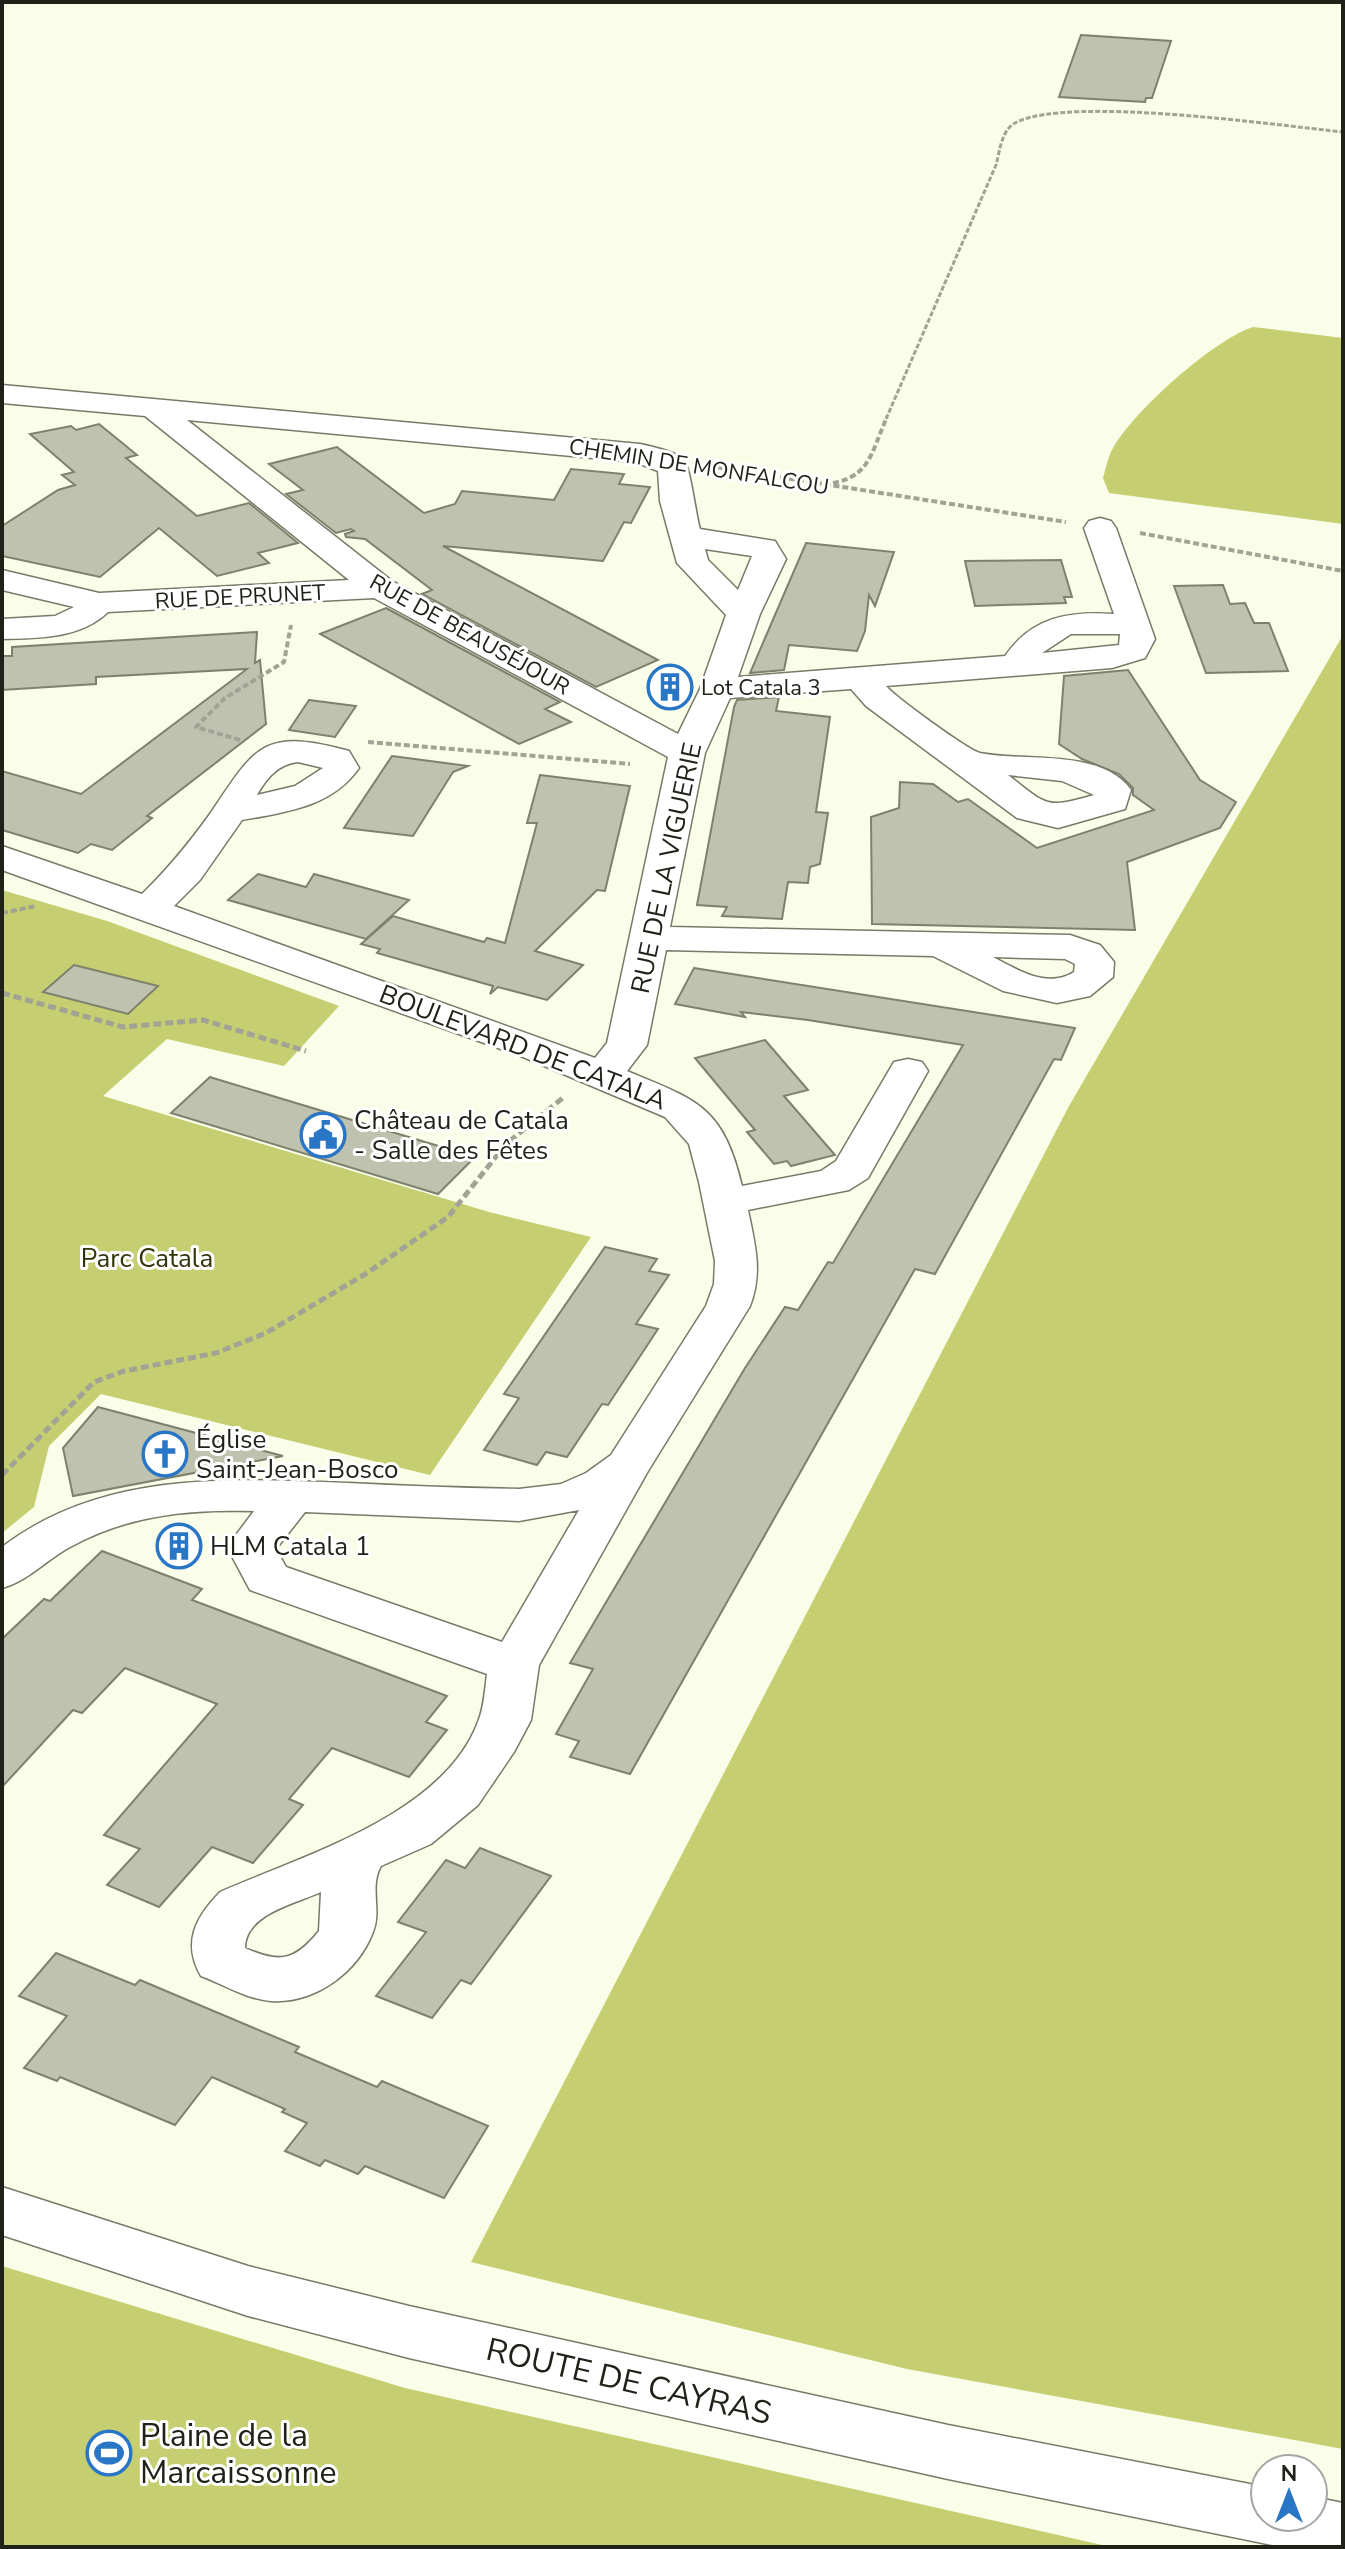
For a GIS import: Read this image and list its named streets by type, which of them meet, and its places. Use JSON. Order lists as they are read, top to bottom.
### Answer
{
  "streets": {
    "street": [
      "CHEMIN DE MONFALCOU",
      "RUE DE PRUNET",
      "RUE DE BEAUSÉJOUR",
      "RUE DE LA VIGUERIE",
      "BOULEVARD DE CATALA",
      "ROUTE DE CAYRAS"
    ]
  },
  "crossings": [
    ["CHEMIN DE MONFALCOU", "RUE DE BEAUSÉJOUR"],
    ["RUE DE PRUNET", "RUE DE BEAUSÉJOUR"],
    ["RUE DE BEAUSÉJOUR", "RUE DE LA VIGUERIE"],
    ["RUE DE LA VIGUERIE", "BOULEVARD DE CATALA"]
  ],
  "parks": ["Parc Catala"],
  "places": {
    "building": ["Lot Catala 3", "HLM Catala 1"],
    "public building": ["Château de Catala - Salle des Fêtes"],
    "church": ["Église Saint-Jean-Bosco"],
    "sports": ["Plaine de la Marcaissonne"]
  },
  "north": "top"
}
